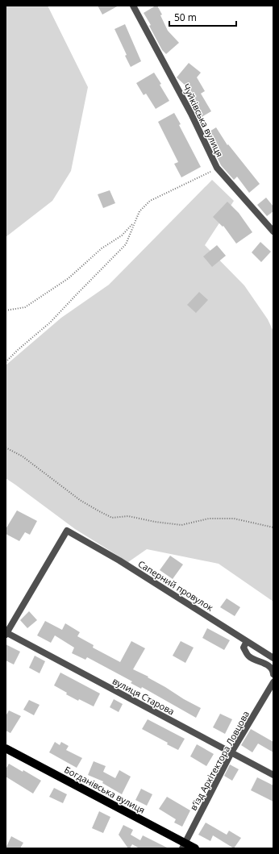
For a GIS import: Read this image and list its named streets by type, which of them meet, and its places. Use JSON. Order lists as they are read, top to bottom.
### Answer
{
  "streets": {
    "main road": ["Богданівська вулиця"],
    "street": [
      "Чуйківська вулиця",
      "Саперний провулок",
      "вулиця Старова",
      "в’їзд Архітектора Ловцова"
    ]
  },
  "crossings": [
    ["Саперний провулок", "вулиця Старова"],
    ["вулиця Старова", "в’їзд Архітектора Ловцова"],
    ["в’їзд Архітектора Ловцова", "Богданівська вулиця"]
  ],
  "scale_bar": "50 m"
}
